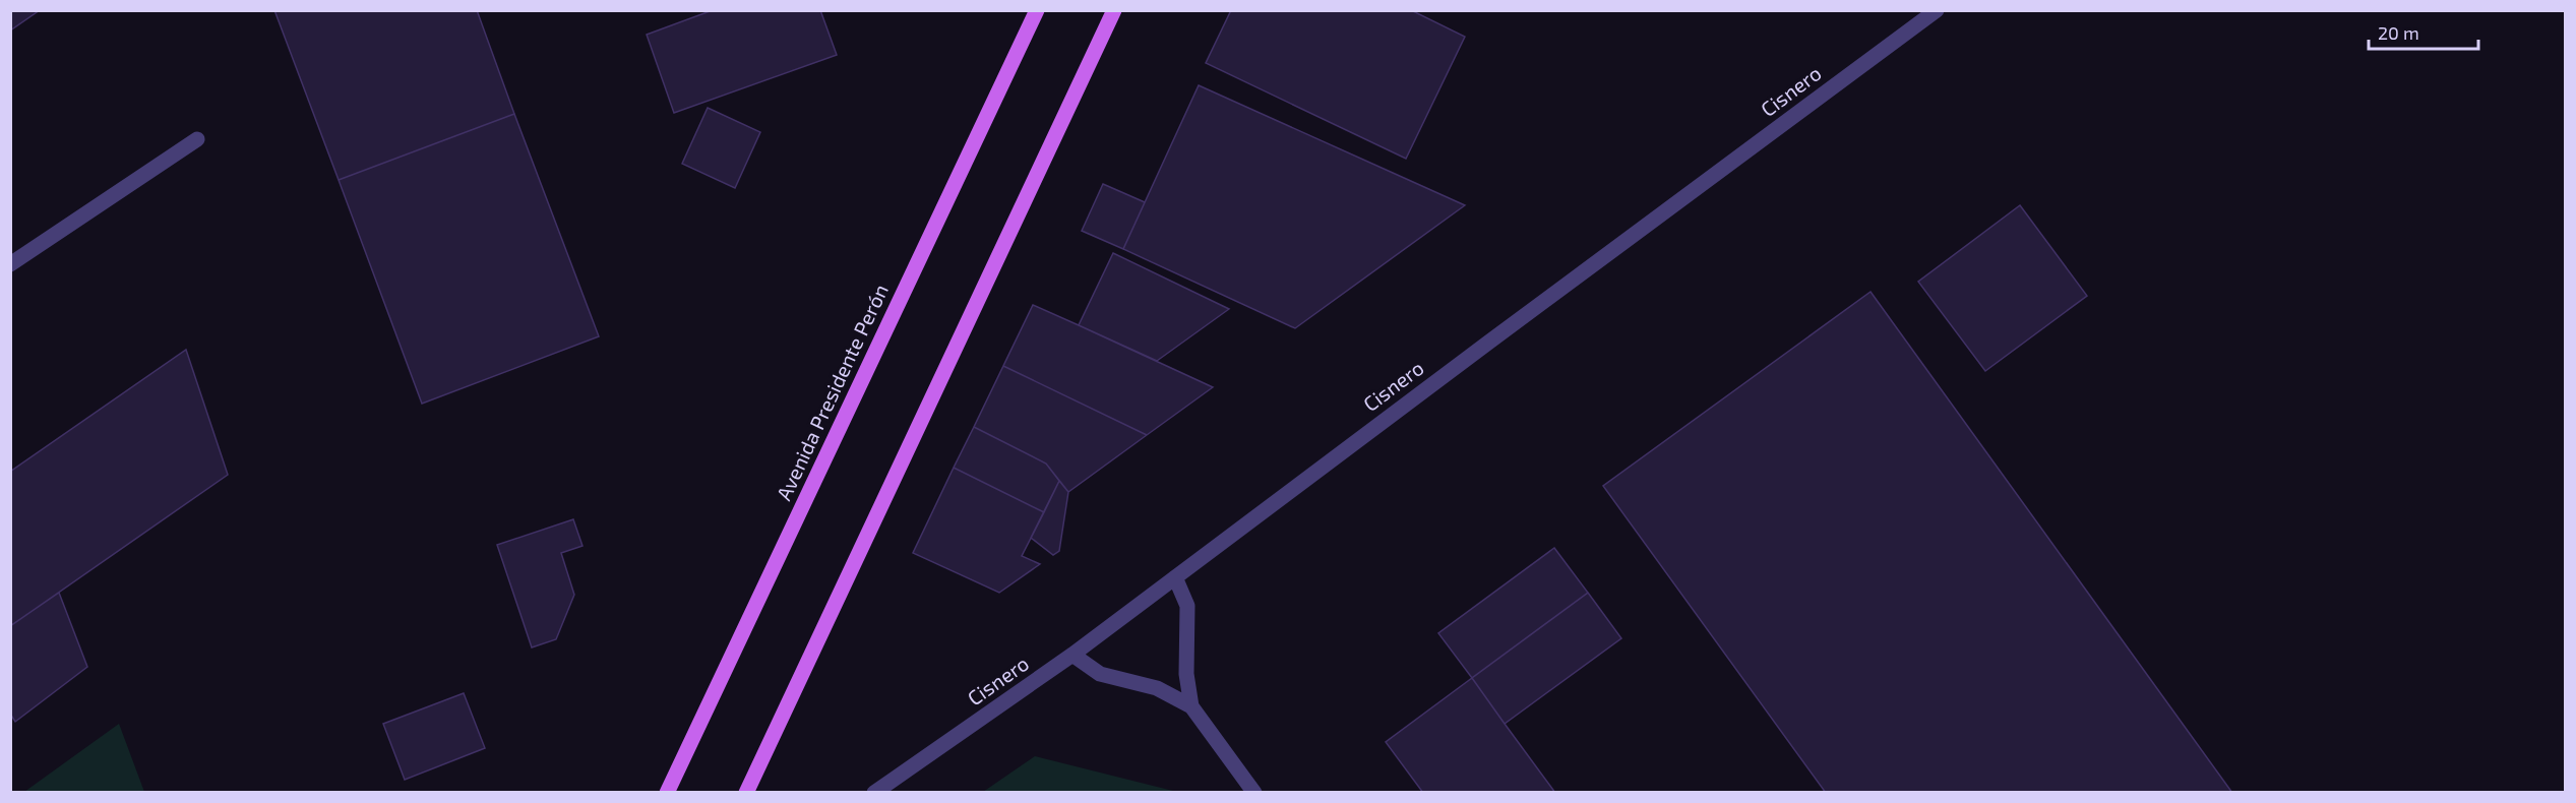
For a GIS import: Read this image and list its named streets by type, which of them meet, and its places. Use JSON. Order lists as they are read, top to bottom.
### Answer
{
  "streets": {
    "main road": ["Avenida Presidente Perón"],
    "lane": ["Cisnero"]
  },
  "scale_bar": "20 m"
}
